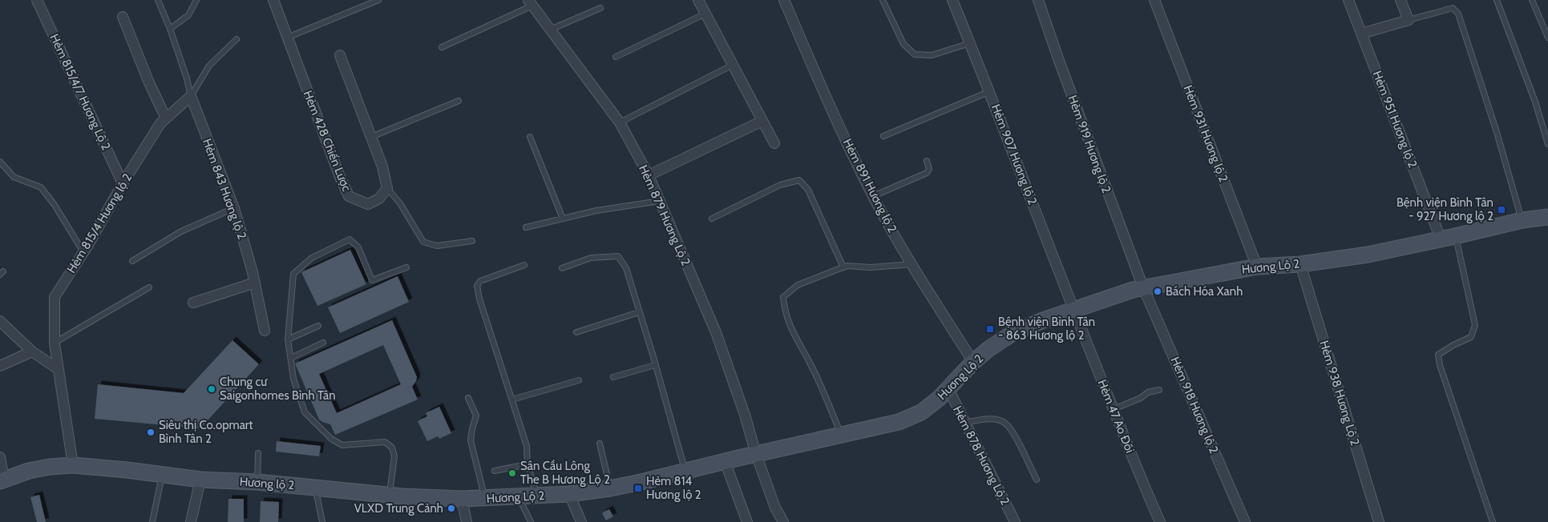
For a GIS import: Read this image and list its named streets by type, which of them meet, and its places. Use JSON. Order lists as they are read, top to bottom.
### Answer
{
  "streets": {
    "main road": ["Hương Lộ 2", "Hương lộ 2"],
    "street": [
      "Hẻm 815/4/7 Hương Lộ 2",
      "Hẻm 951 Hương lộ 2",
      "Hẻm 931 Hương lộ 2",
      "Hẻm 428 Chiến Lược",
      "Hẻm 919 Hương lộ 2",
      "Hẻm 907 Hương lộ 2",
      "Hẻm 891 Hương lộ 2",
      "Hẻm 843 Hương lộ 2",
      "Hẻm 879 Hương Lộ 2",
      "Hẻm 815/4 Hương lộ 2",
      "Hẻm 938 Hương Lộ 2",
      "Hẻm 918 Hương lộ 2",
      "Hẻm 47 Ao Đôi",
      "Hẻm 878 Hương Lộ 2"
    ]
  },
  "crossings": [
    ["Hẻm 815/4/7 Hương Lộ 2", "Hẻm 815/4 Hương lộ 2"],
    ["Hẻm 951 Hương lộ 2", "Hương Lộ 2"],
    ["Hẻm 931 Hương lộ 2", "Hương Lộ 2"],
    ["Hẻm 919 Hương lộ 2", "Hương Lộ 2"],
    ["Hẻm 919 Hương lộ 2", "Hẻm 918 Hương lộ 2"],
    ["Hẻm 907 Hương lộ 2", "Hương Lộ 2"],
    ["Hẻm 907 Hương lộ 2", "Hẻm 47 Ao Đôi"],
    ["Hẻm 891 Hương lộ 2", "Hương Lộ 2"],
    ["Hẻm 843 Hương lộ 2", "Hẻm 815/4 Hương lộ 2"],
    ["Hẻm 879 Hương Lộ 2", "Hương Lộ 2"],
    ["Hẻm 815/4 Hương lộ 2", "Hương lộ 2"],
    ["Hương Lộ 2", "Hẻm 938 Hương Lộ 2"],
    ["Hương Lộ 2", "Hẻm 918 Hương lộ 2"],
    ["Hương Lộ 2", "Hẻm 47 Ao Đôi"],
    ["Hương Lộ 2", "Hẻm 878 Hương Lộ 2"],
    ["Hương Lộ 2", "Hương lộ 2"]
  ],
  "places": {
    "transit": ["Bệnh viện Bình Tân - 927 Hương lộ 2", "Bệnh viện Bình Tân - 863 Hương lộ 2", "Hẻm 814 Hương lộ 2"],
    "other": [
      "Bách Hóa Xanh",
      "Chung cư Saigonhomes Bình Tân",
      "Siêu thị Co.opmart Bình Tân 2",
      "Sân Cầu Lông The B Hương Lộ 2",
      "VLXD Trung Cảnh"
    ]
  }
}
